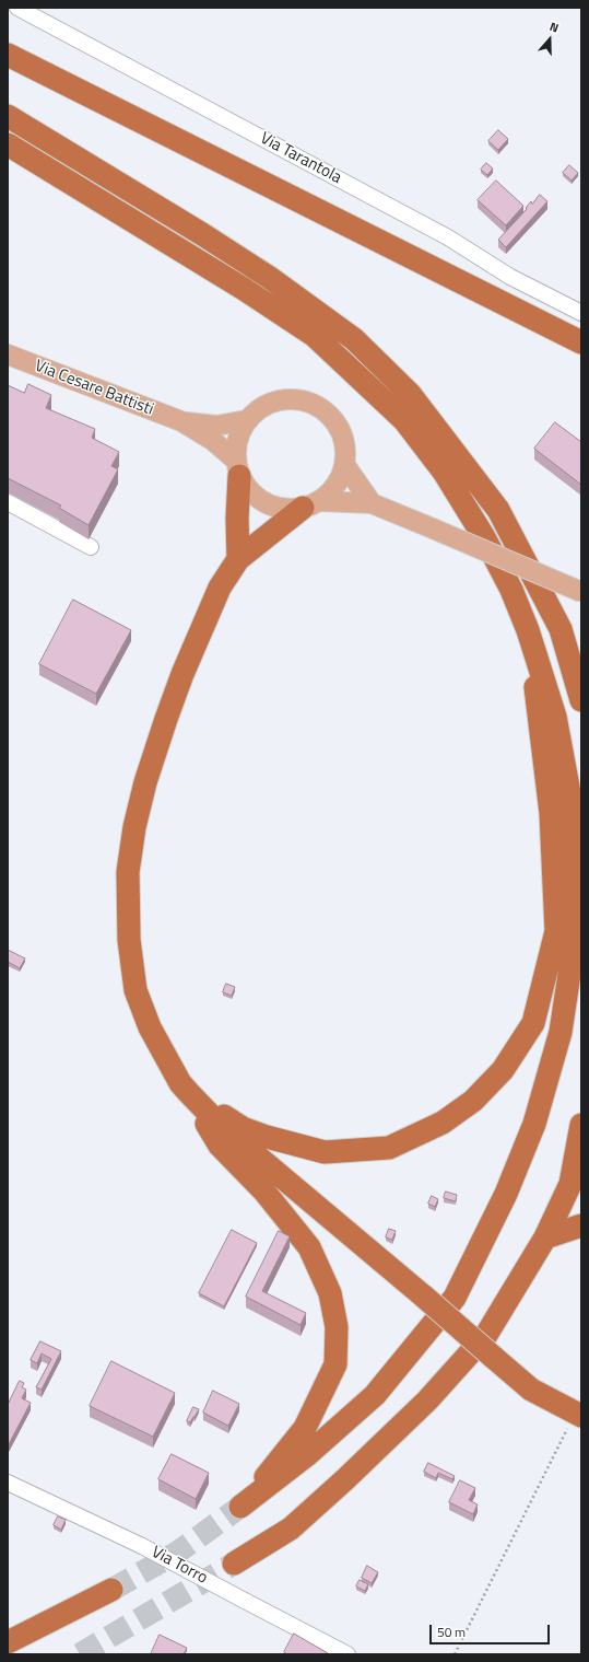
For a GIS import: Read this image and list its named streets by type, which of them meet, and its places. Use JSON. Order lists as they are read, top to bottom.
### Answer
{
  "streets": {
    "main road": ["Via Cesare Battisti"],
    "street": ["Via Tarantola", "Via Torro"]
  },
  "scale_bar": "50 m",
  "north": "top"
}
